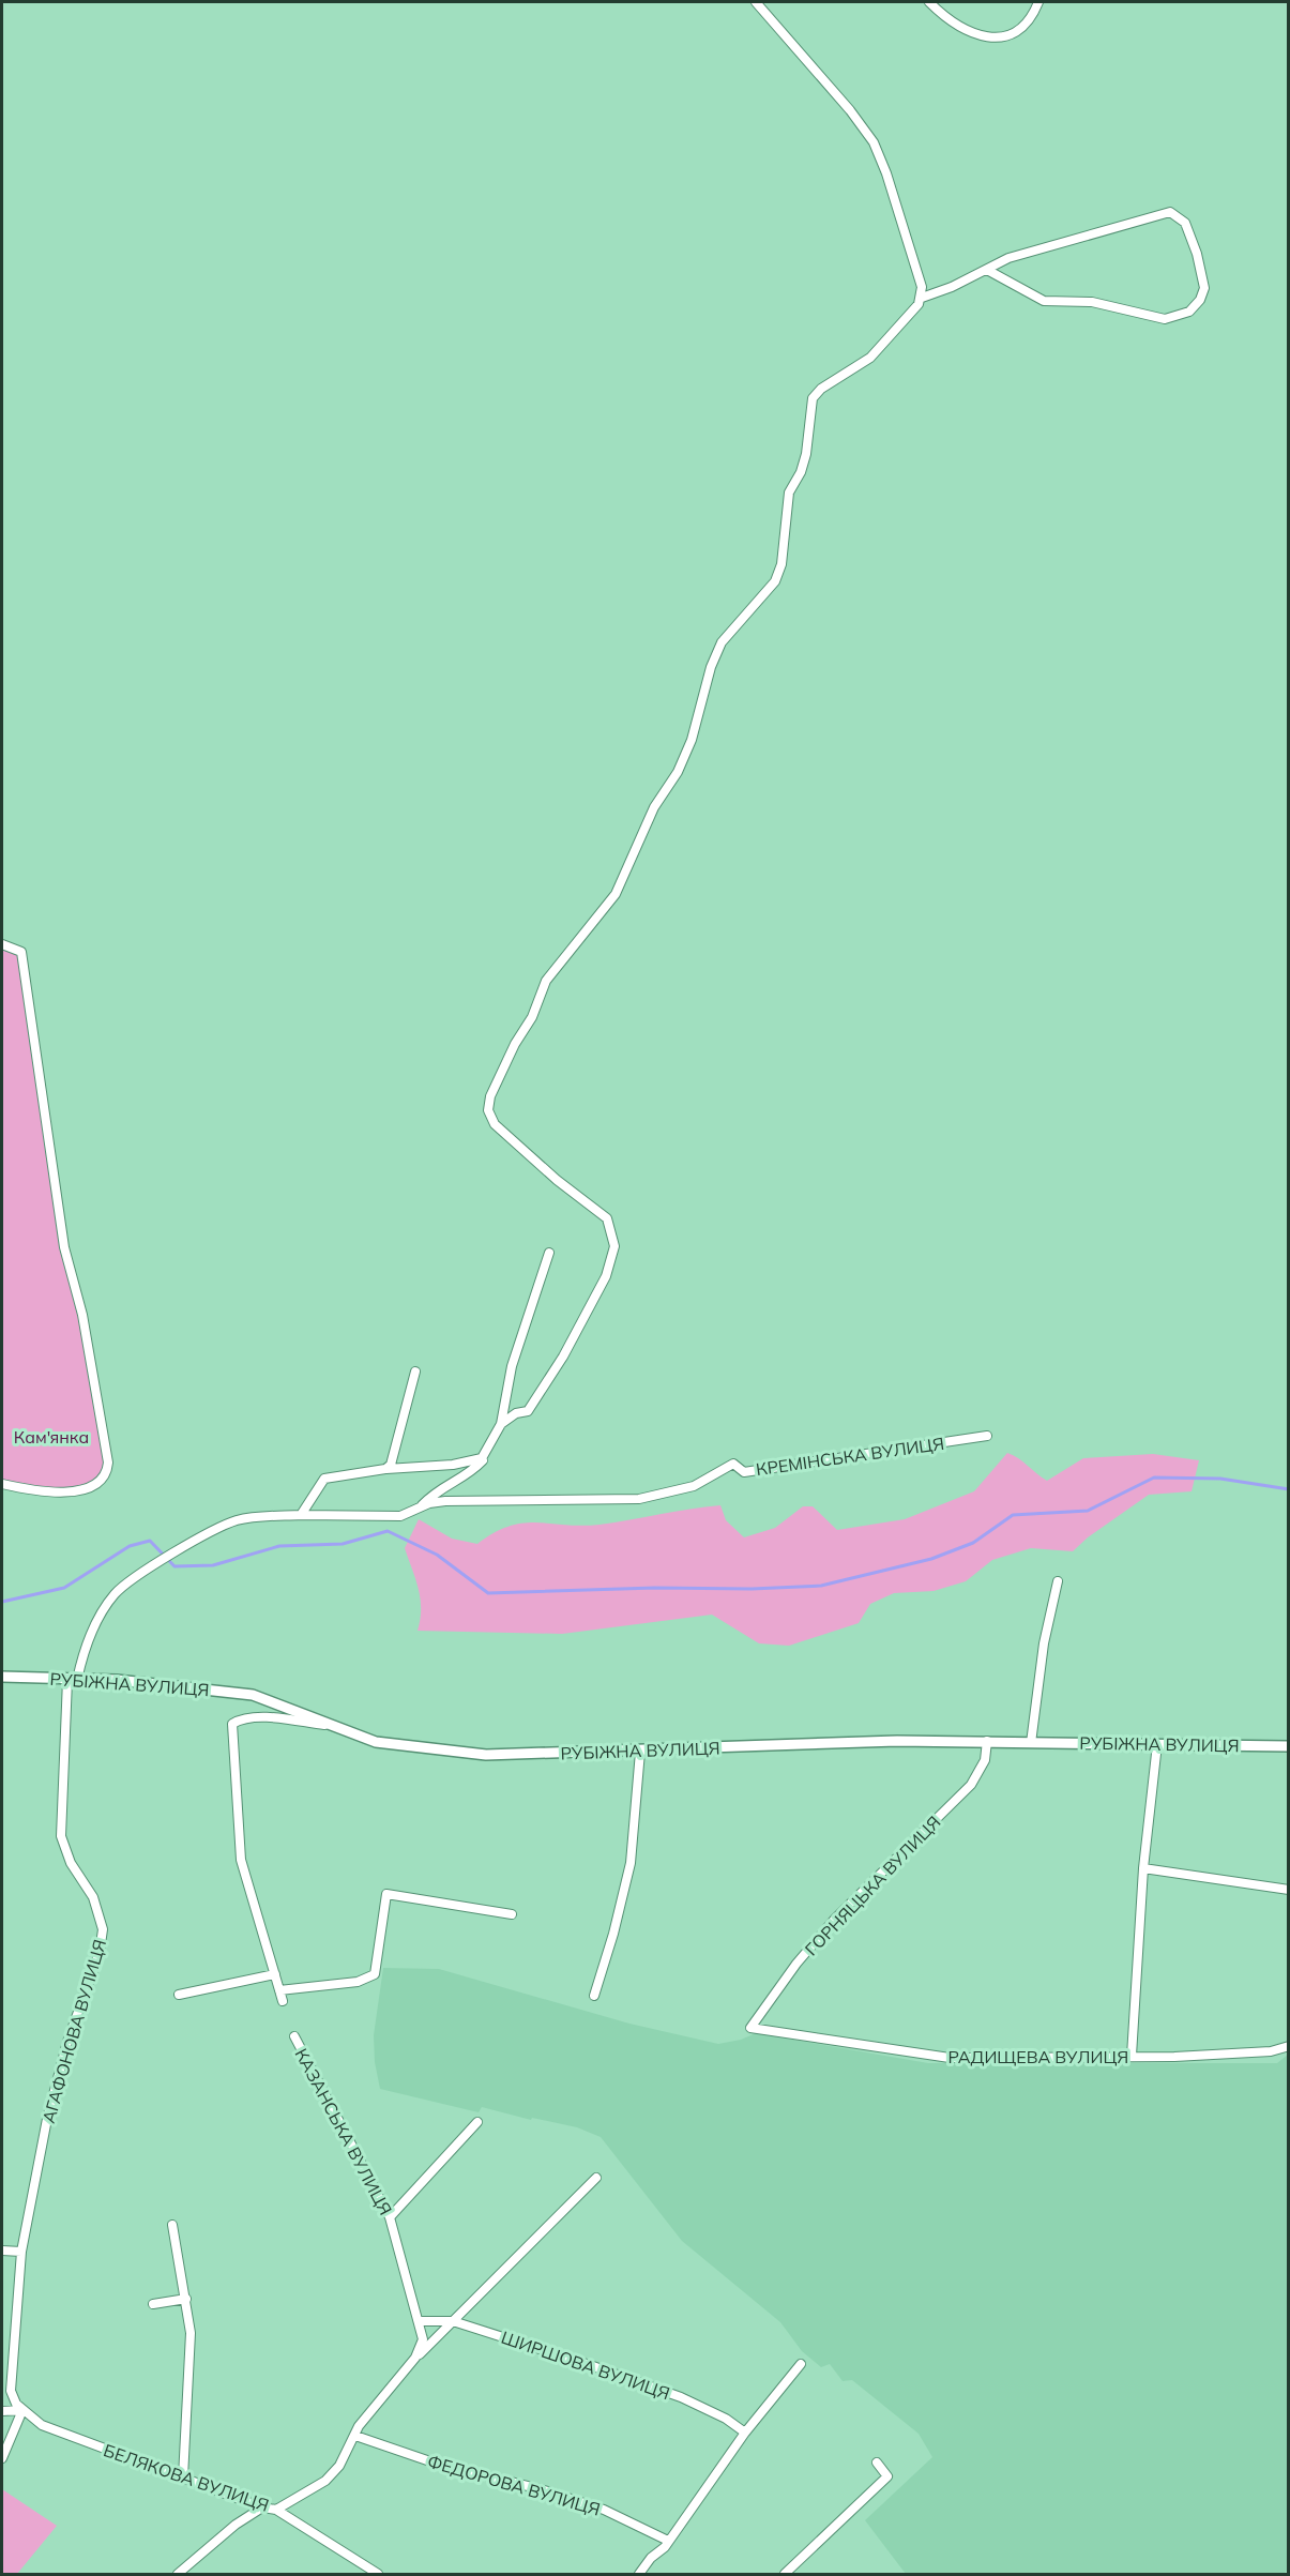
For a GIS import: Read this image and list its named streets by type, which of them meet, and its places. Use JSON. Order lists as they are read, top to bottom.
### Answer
{
  "streets": {
    "street": [
      "КРЕМІНСЬКА ВУЛИЦЯ",
      "РУБІЖНА ВУЛИЦЯ",
      "ГОРНЯЦЬКА ВУЛИЦЯ",
      "АГАФОНОВА ВУЛИЦЯ",
      "РАДИЩЕВА ВУЛИЦЯ",
      "КАЗАНСЬКА ВУЛИЦЯ",
      "ШИРШОВА ВУЛИЦЯ",
      "БЕЛЯКОВА ВУЛИЦЯ",
      "ФЕДОРОВА ВУЛИЦЯ"
    ]
  },
  "crossings": [
    ["КРЕМІНСЬКА ВУЛИЦЯ", "РУБІЖНА ВУЛИЦЯ"],
    ["КРЕМІНСЬКА ВУЛИЦЯ", "АГАФОНОВА ВУЛИЦЯ"],
    ["РУБІЖНА ВУЛИЦЯ", "ГОРНЯЦЬКА ВУЛИЦЯ"],
    ["РУБІЖНА ВУЛИЦЯ", "АГАФОНОВА ВУЛИЦЯ"],
    ["ГОРНЯЦЬКА ВУЛИЦЯ", "РАДИЩЕВА ВУЛИЦЯ"],
    ["АГАФОНОВА ВУЛИЦЯ", "БЕЛЯКОВА ВУЛИЦЯ"],
    ["КАЗАНСЬКА ВУЛИЦЯ", "ШИРШОВА ВУЛИЦЯ"]
  ],
  "parks": ["Кам'янка"]
}
